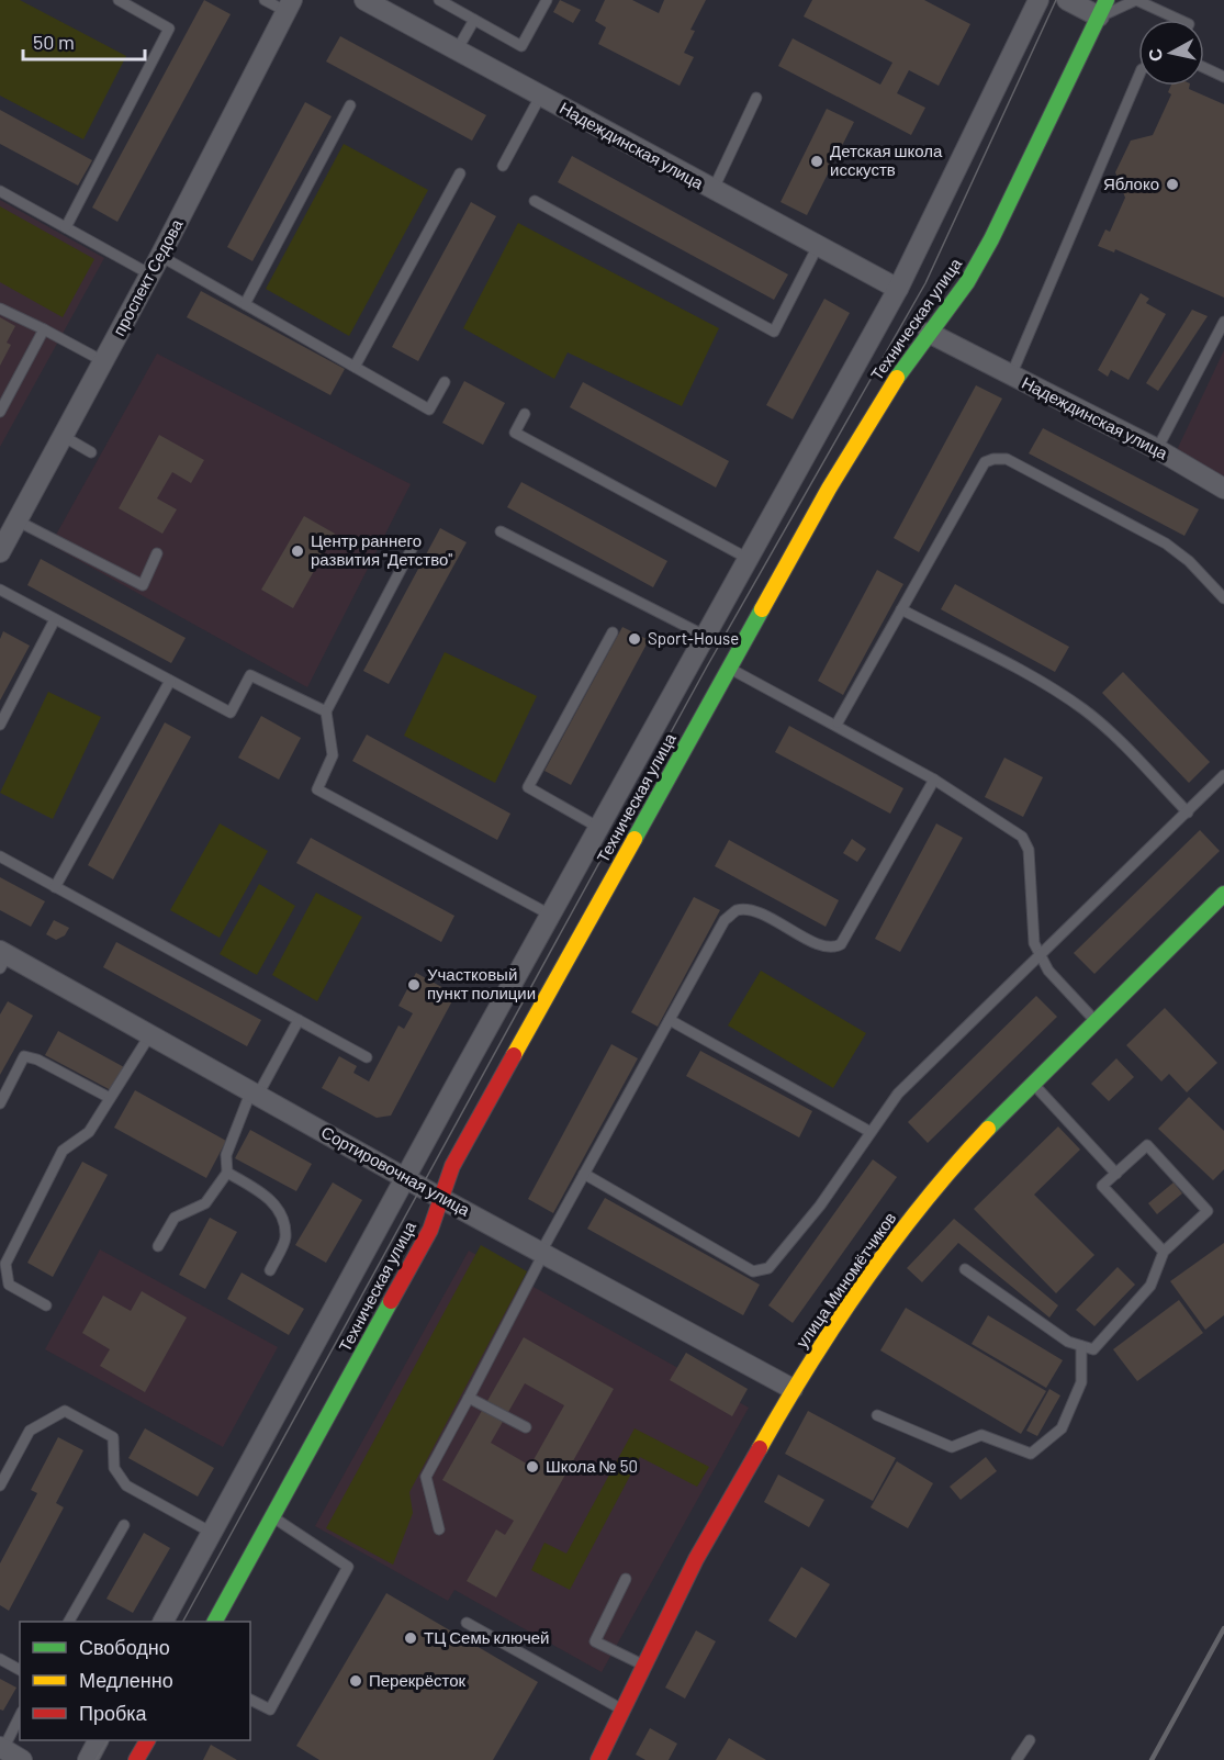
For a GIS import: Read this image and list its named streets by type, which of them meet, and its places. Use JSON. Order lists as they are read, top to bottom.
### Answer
{
  "streets": {
    "main road": ["Техническая улица", "улица Миномётчиков"],
    "street": ["Надеждинская улица", "проспект Седова", "Сортировочная улица"]
  },
  "crossings": [
    ["Надеждинская улица", "Техническая улица"],
    ["Техническая улица", "Сортировочная улица"],
    ["Сортировочная улица", "улица Миномётчиков"]
  ],
  "places": [
    "Детская школа исскуств",
    "Яблоко",
    "Центр раннего развития \"Детство\"",
    "Sport-House",
    "Участковый пункт полиции",
    "Школа № 50",
    "ТЦ Семь ключей",
    "Перекрёсток"
  ],
  "legend": ["Свободно", "Медленно", "Пробка"],
  "scale_bar": "50 m",
  "north": "left"
}
